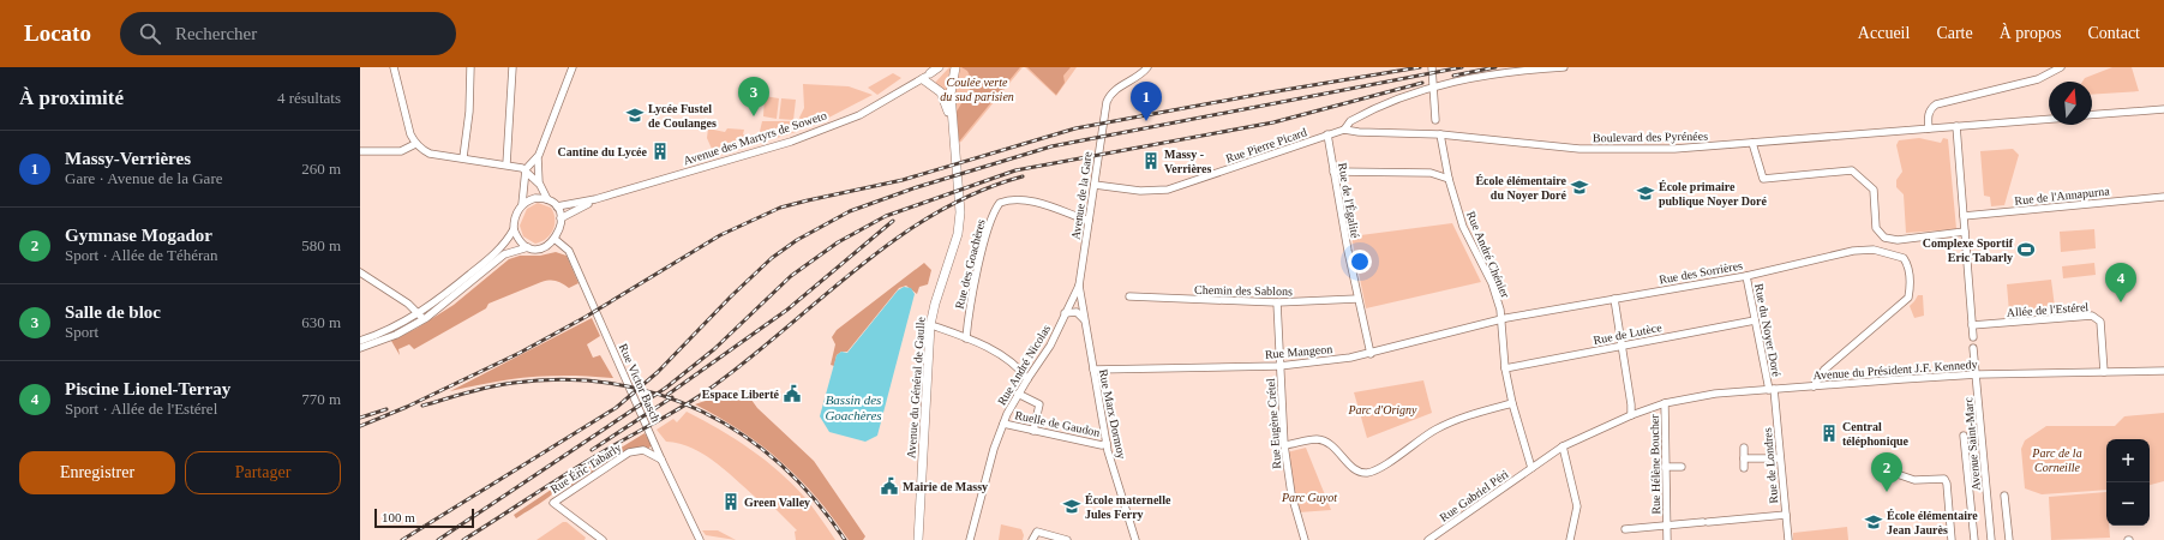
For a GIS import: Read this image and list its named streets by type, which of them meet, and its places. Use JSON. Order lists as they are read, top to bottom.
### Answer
{
  "streets": {
    "main road": ["Avenue des Martyrs de Soweto", "Avenue du Général de Gaulle"],
    "street": [
      "Boulevard des Pyrénées",
      "Rue Pierre Picard",
      "Avenue de la Gare",
      "Rue de l'Annapurna",
      "Rue de l'Égalité",
      "Rue André Chénier",
      "Rue des Goachères",
      "Rue des Sorrières",
      "Chemin des Sablons",
      "Allée de l'Estérel",
      "Rue du Noyer Doré",
      "Rue de Lutèce",
      "Rue Mangeon",
      "Rue André Nicolas",
      "Avenue du Président J.F. Kennedy",
      "Rue Victor Basch",
      "Rue Marx Dormoy",
      "Ruelle de Gaudon",
      "Rue Eugène Crétel",
      "Avenue Saint-Marc",
      "Rue Hélène Boucher",
      "Rue de Londres",
      "Rue Éric Tabarly",
      "Rue Gabriel Péri"
    ]
  },
  "crossings": [
    ["Boulevard des Pyrénées", "Rue Pierre Picard"],
    ["Boulevard des Pyrénées", "Rue André Chénier"],
    ["Avenue des Martyrs de Soweto", "Rue Victor Basch"],
    ["Avenue des Martyrs de Soweto", "Avenue du Général de Gaulle"],
    ["Rue Pierre Picard", "Avenue de la Gare"],
    ["Rue Pierre Picard", "Rue de l'Égalité"],
    ["Avenue de la Gare", "Rue des Goachères"],
    ["Avenue de la Gare", "Rue André Nicolas"],
    ["Avenue de la Gare", "Rue Marx Dormoy"],
    ["Rue de l'Égalité", "Chemin des Sablons"],
    ["Rue de l'Égalité", "Rue Mangeon"],
    ["Rue André Chénier", "Rue des Sorrières"],
    ["Rue André Chénier", "Rue de Lutèce"],
    ["Rue André Chénier", "Rue Mangeon"],
    ["Rue André Chénier", "Rue Gabriel Péri"],
    ["Rue des Sorrières", "Rue du Noyer Doré"],
    ["Rue des Sorrières", "Rue Mangeon"],
    ["Rue des Sorrières", "Avenue du Président J.F. Kennedy"],
    ["Chemin des Sablons", "Rue Eugène Crétel"],
    ["Allée de l'Estérel", "Avenue du Président J.F. Kennedy"],
    ["Rue du Noyer Doré", "Rue de Lutèce"],
    ["Rue du Noyer Doré", "Avenue du Président J.F. Kennedy"],
    ["Rue du Noyer Doré", "Rue de Londres"],
    ["Rue Mangeon", "Rue Marx Dormoy"],
    ["Rue Mangeon", "Rue Eugène Crétel"],
    ["Rue André Nicolas", "Rue Marx Dormoy"],
    ["Rue André Nicolas", "Ruelle de Gaudon"],
    ["Avenue du Président J.F. Kennedy", "Avenue Saint-Marc"],
    ["Avenue du Président J.F. Kennedy", "Rue Hélène Boucher"],
    ["Avenue du Président J.F. Kennedy", "Rue de Londres"],
    ["Avenue du Président J.F. Kennedy", "Rue Gabriel Péri"],
    ["Rue Victor Basch", "Rue Éric Tabarly"],
    ["Rue Marx Dormoy", "Ruelle de Gaudon"],
    ["Rue Hélène Boucher", "Rue de Londres"]
  ],
  "water": ["Bassin des Goachères"],
  "parks": [
    "Coulée verte du sud parisien",
    "Parc d'Origny",
    "Parc de la Corneille",
    "Parc Guyot"
  ],
  "places": {
    "school or university": [
      "Lycée Fustel de Coulanges",
      "École élémentaire du Noyer Doré",
      "École primaire publique Noyer Doré",
      "École maternelle Jules Ferry",
      "École élémentaire Jean Jaurès"
    ],
    "building": [
      "Cantine du Lycée",
      "Massy - Verrières",
      "Central téléphonique",
      "Green Valley"
    ],
    "sports": ["Complexe Sportif Eric Tabarly"],
    "public building": ["Espace Liberté", "Mairie de Massy"]
  },
  "scale_bar": "100 m",
  "north": "top",
  "page": {
    "header": "Locato",
    "search": "Rechercher",
    "nav": [
      "Accueil",
      "Carte",
      "À propos",
      "Contact"
    ],
    "heading": ["À proximité", "4 résultats"],
    "pins": [
      "3",
      "1",
      "4",
      "2"
    ],
    "list": [
      {
        "mark": "1",
        "name": "Massy-Verrières",
        "note": "Gare · Avenue de la Gare",
        "value": "260 m"
      },
      {
        "mark": "2",
        "name": "Gymnase Mogador",
        "note": "Sport · Allée de Téhéran",
        "value": "580 m"
      },
      {
        "mark": "3",
        "name": "Salle de bloc",
        "note": "Sport",
        "value": "630 m"
      },
      {
        "mark": "4",
        "name": "Piscine Lionel-Terray",
        "note": "Sport · Allée de l'Estérel",
        "value": "770 m"
      }
    ],
    "buttons": ["Enregistrer", "Partager"],
    "map_buttons": ["+", "−"],
    "scale": "100 m"
  }
}
